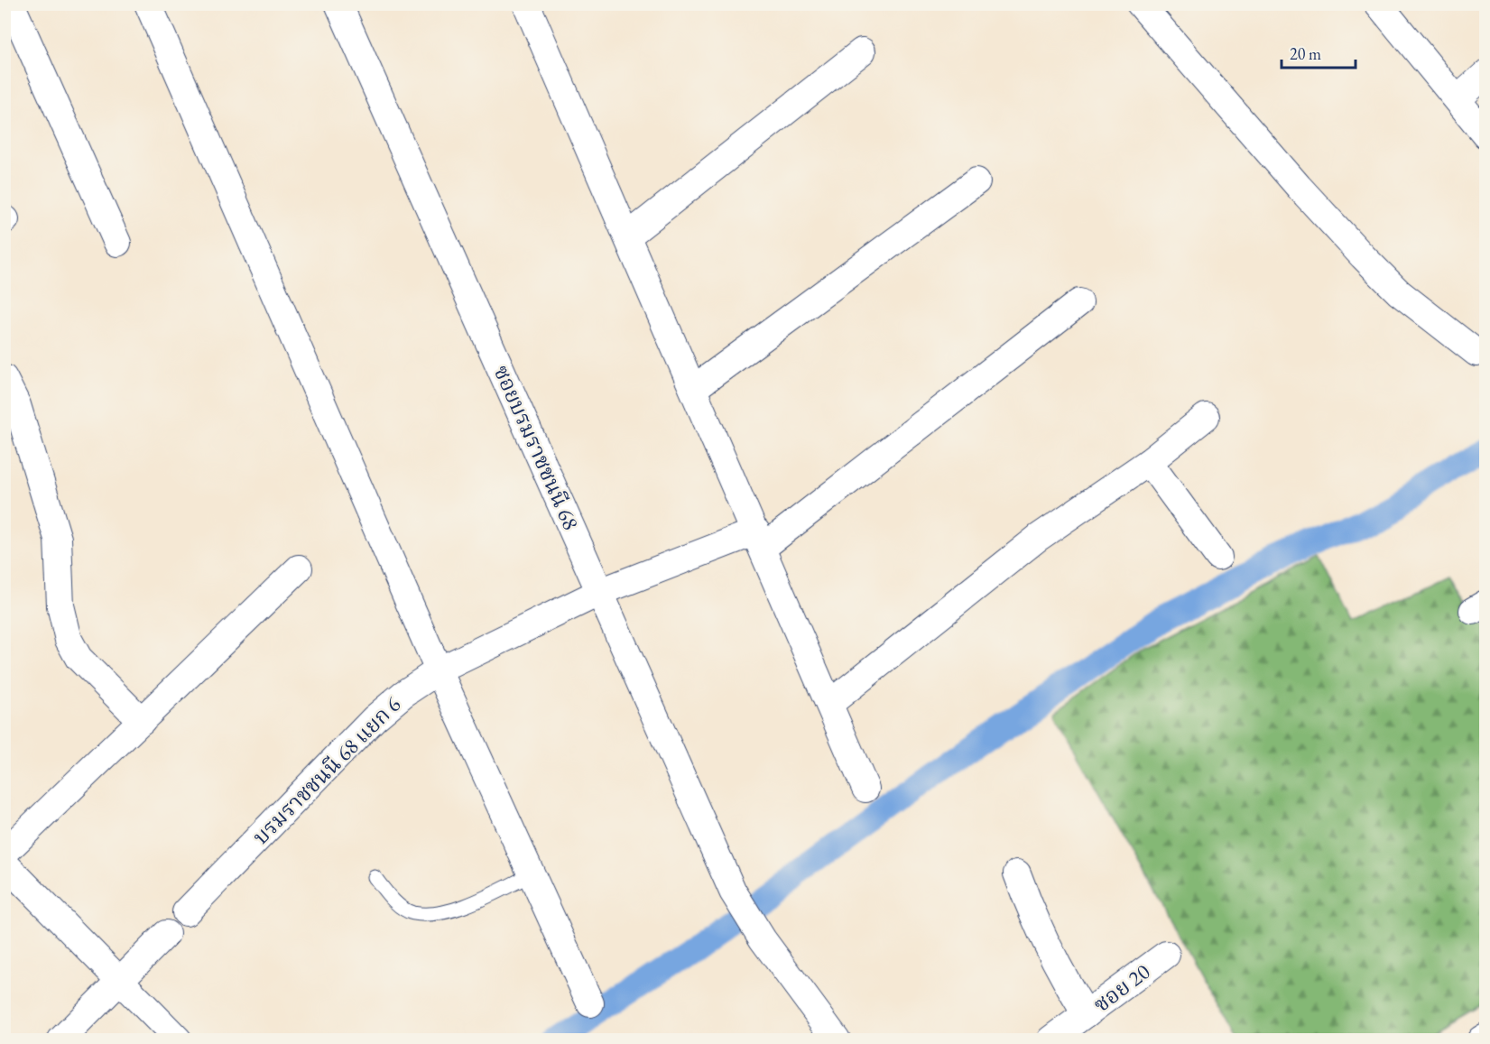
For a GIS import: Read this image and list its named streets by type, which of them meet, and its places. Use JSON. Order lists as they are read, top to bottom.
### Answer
{
  "streets": {
    "street": ["ซอยบรมราชชนนี 68", "บรมราชชนนี 68 แยก 6", "ซอย 20"]
  },
  "crossings": [
    ["ซอยบรมราชชนนี 68", "บรมราชชนนี 68 แยก 6"]
  ],
  "scale_bar": "20 m"
}
